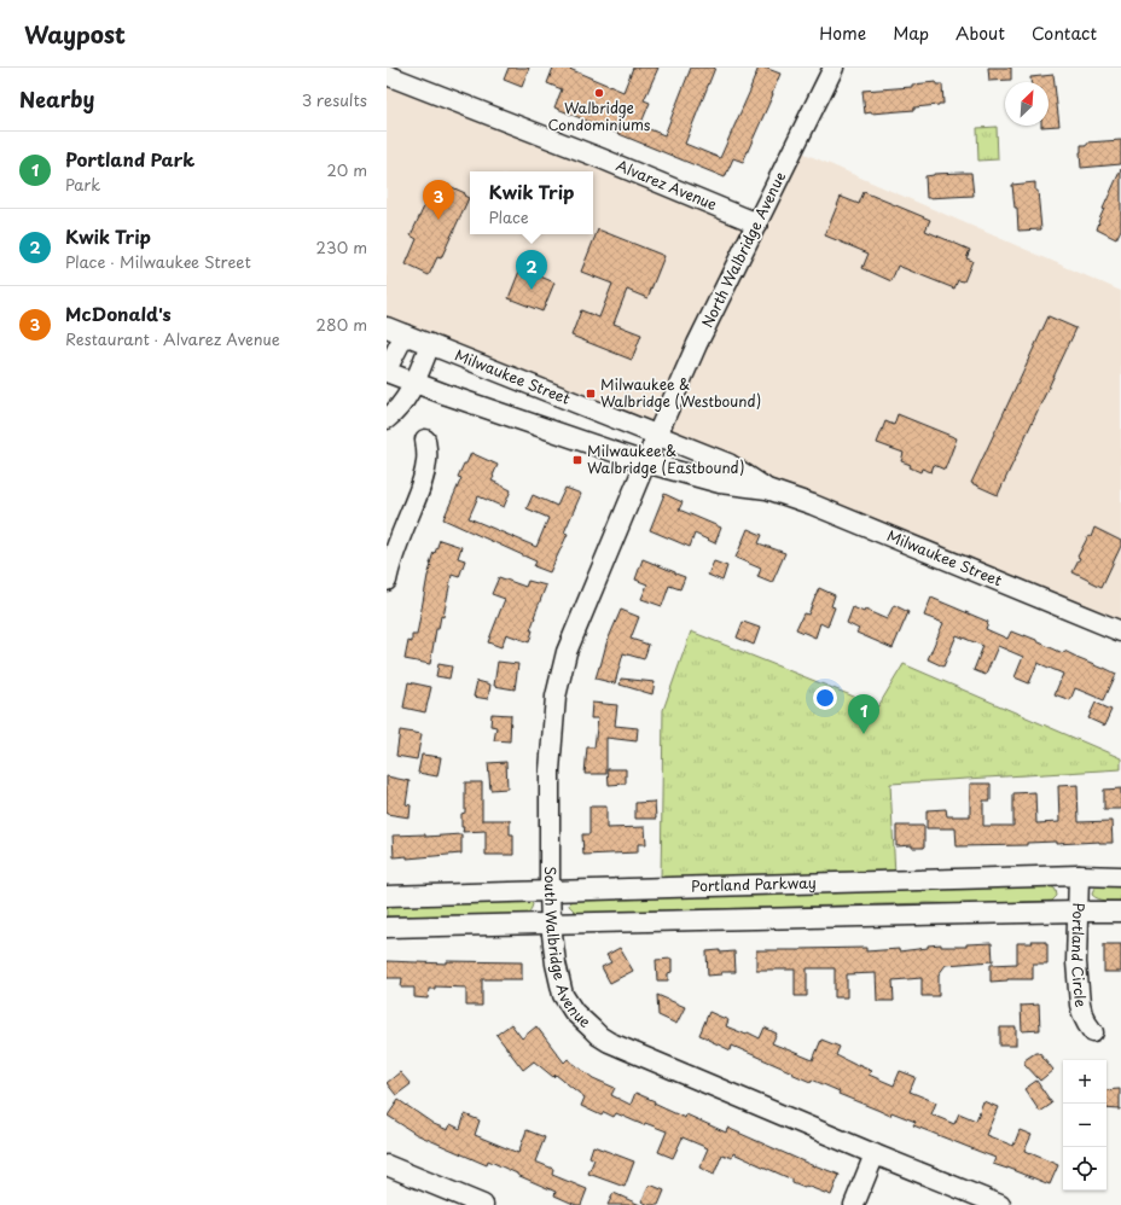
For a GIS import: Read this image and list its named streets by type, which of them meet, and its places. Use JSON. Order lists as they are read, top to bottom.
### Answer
{
  "streets": {
    "street": [
      "Alvarez Avenue",
      "North Walbridge Avenue",
      "Milwaukee Street",
      "Portland Parkway",
      "South Walbridge Avenue",
      "Portland Circle"
    ]
  },
  "crossings": [
    ["Alvarez Avenue", "North Walbridge Avenue"],
    ["North Walbridge Avenue", "Milwaukee Street"],
    ["North Walbridge Avenue", "South Walbridge Avenue"],
    ["Milwaukee Street", "South Walbridge Avenue"],
    ["Portland Parkway", "South Walbridge Avenue"],
    ["Portland Parkway", "Portland Circle"]
  ],
  "places": {
    "other": ["Walbridge Condominiums"],
    "transit": ["Milwaukee & Walbridge (Westbound)", "Milwaukee & Walbridge (Eastbound)"]
  },
  "north": "top right",
  "page": {
    "header": "Waypost",
    "nav": [
      "Home",
      "Map",
      "About",
      "Contact"
    ],
    "heading": ["Nearby", "3 results"],
    "list": [
      {
        "mark": "1",
        "name": "Portland Park",
        "note": "Park",
        "value": "20 m"
      },
      {
        "mark": "2",
        "name": "Kwik Trip",
        "note": "Place · Milwaukee Street",
        "value": "230 m"
      },
      {
        "mark": "3",
        "name": "McDonald's",
        "note": "Restaurant · Alvarez Avenue",
        "value": "280 m"
      }
    ],
    "popup": ["Kwik Trip", "Place"],
    "pins": ["3", "2", "1"],
    "map_buttons": ["+", "−"]
  }
}
